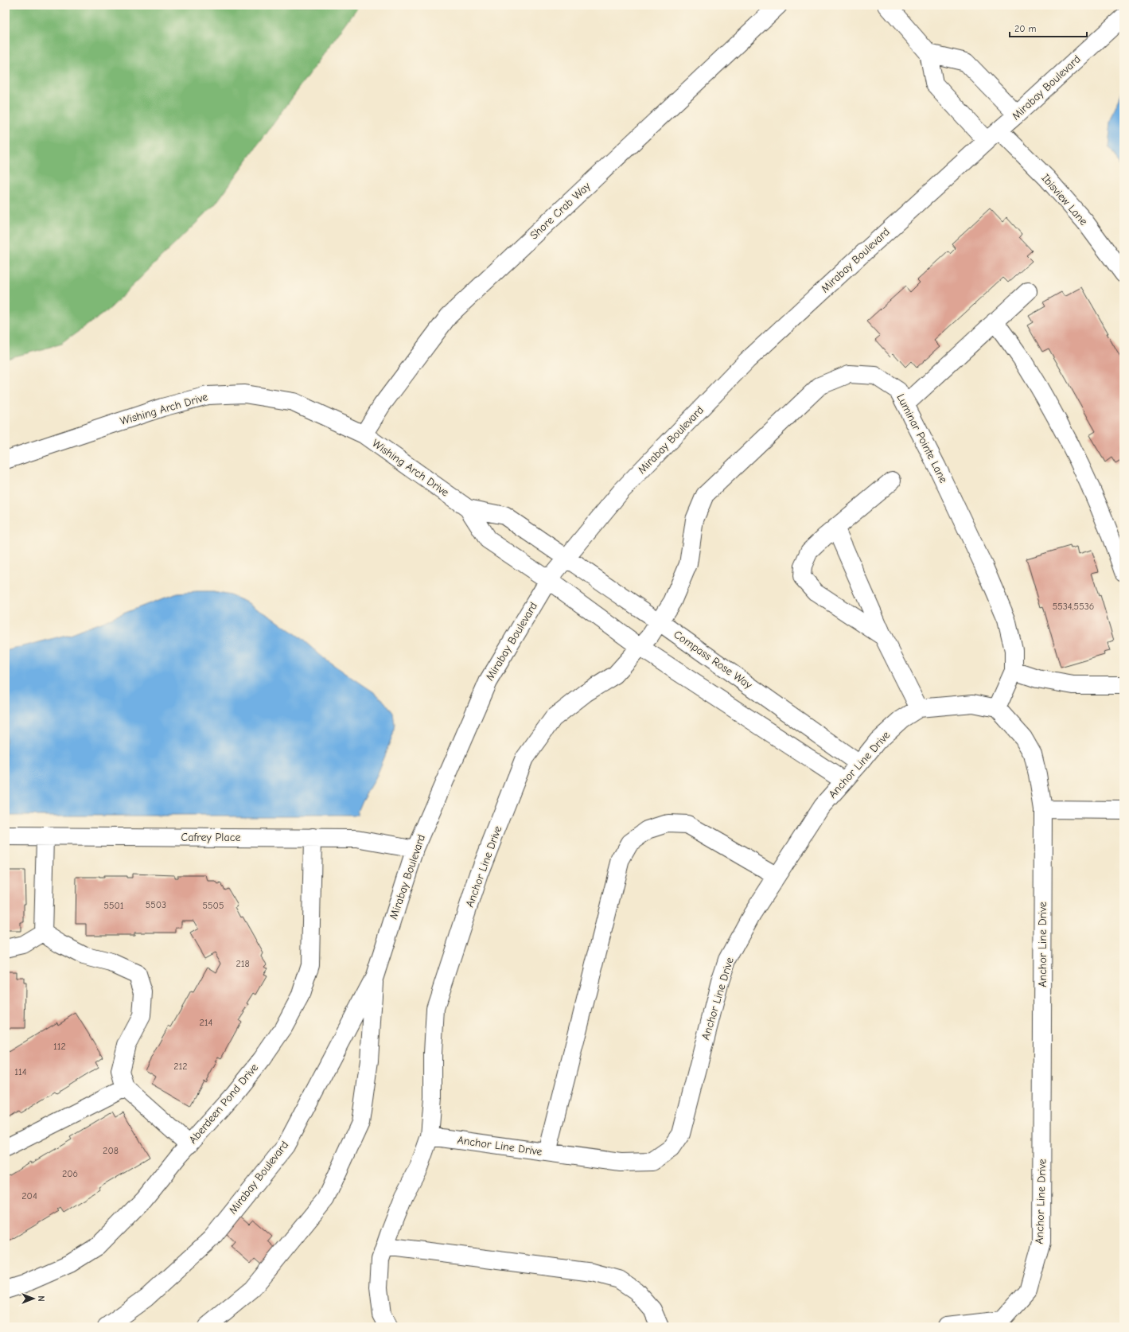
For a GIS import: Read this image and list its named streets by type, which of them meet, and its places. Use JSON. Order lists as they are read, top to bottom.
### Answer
{
  "streets": {
    "street": [
      "Mirabay Boulevard",
      "Ibisview Lane",
      "Shore Crab Way",
      "Wishing Arch Drive",
      "Luminar Pointe Lane",
      "Compass Rose Way",
      "Anchor Line Drive",
      "Cafrey Place",
      "Aberdeen Pond Drive"
    ]
  },
  "crossings": [
    ["Mirabay Boulevard", "Ibisview Lane"],
    ["Mirabay Boulevard", "Wishing Arch Drive"],
    ["Mirabay Boulevard", "Compass Rose Way"],
    ["Mirabay Boulevard", "Cafrey Place"],
    ["Shore Crab Way", "Wishing Arch Drive"],
    ["Wishing Arch Drive", "Compass Rose Way"],
    ["Luminar Pointe Lane", "Compass Rose Way"],
    ["Luminar Pointe Lane", "Anchor Line Drive"],
    ["Compass Rose Way", "Anchor Line Drive"],
    ["Cafrey Place", "Aberdeen Pond Drive"]
  ],
  "house_numbers": [
    "5534,5536",
    "5503",
    "5501",
    "5505",
    "218",
    "214",
    "112",
    "212",
    "114",
    "208",
    "206",
    "204"
  ],
  "scale_bar": "20 m",
  "north": "right"
}
